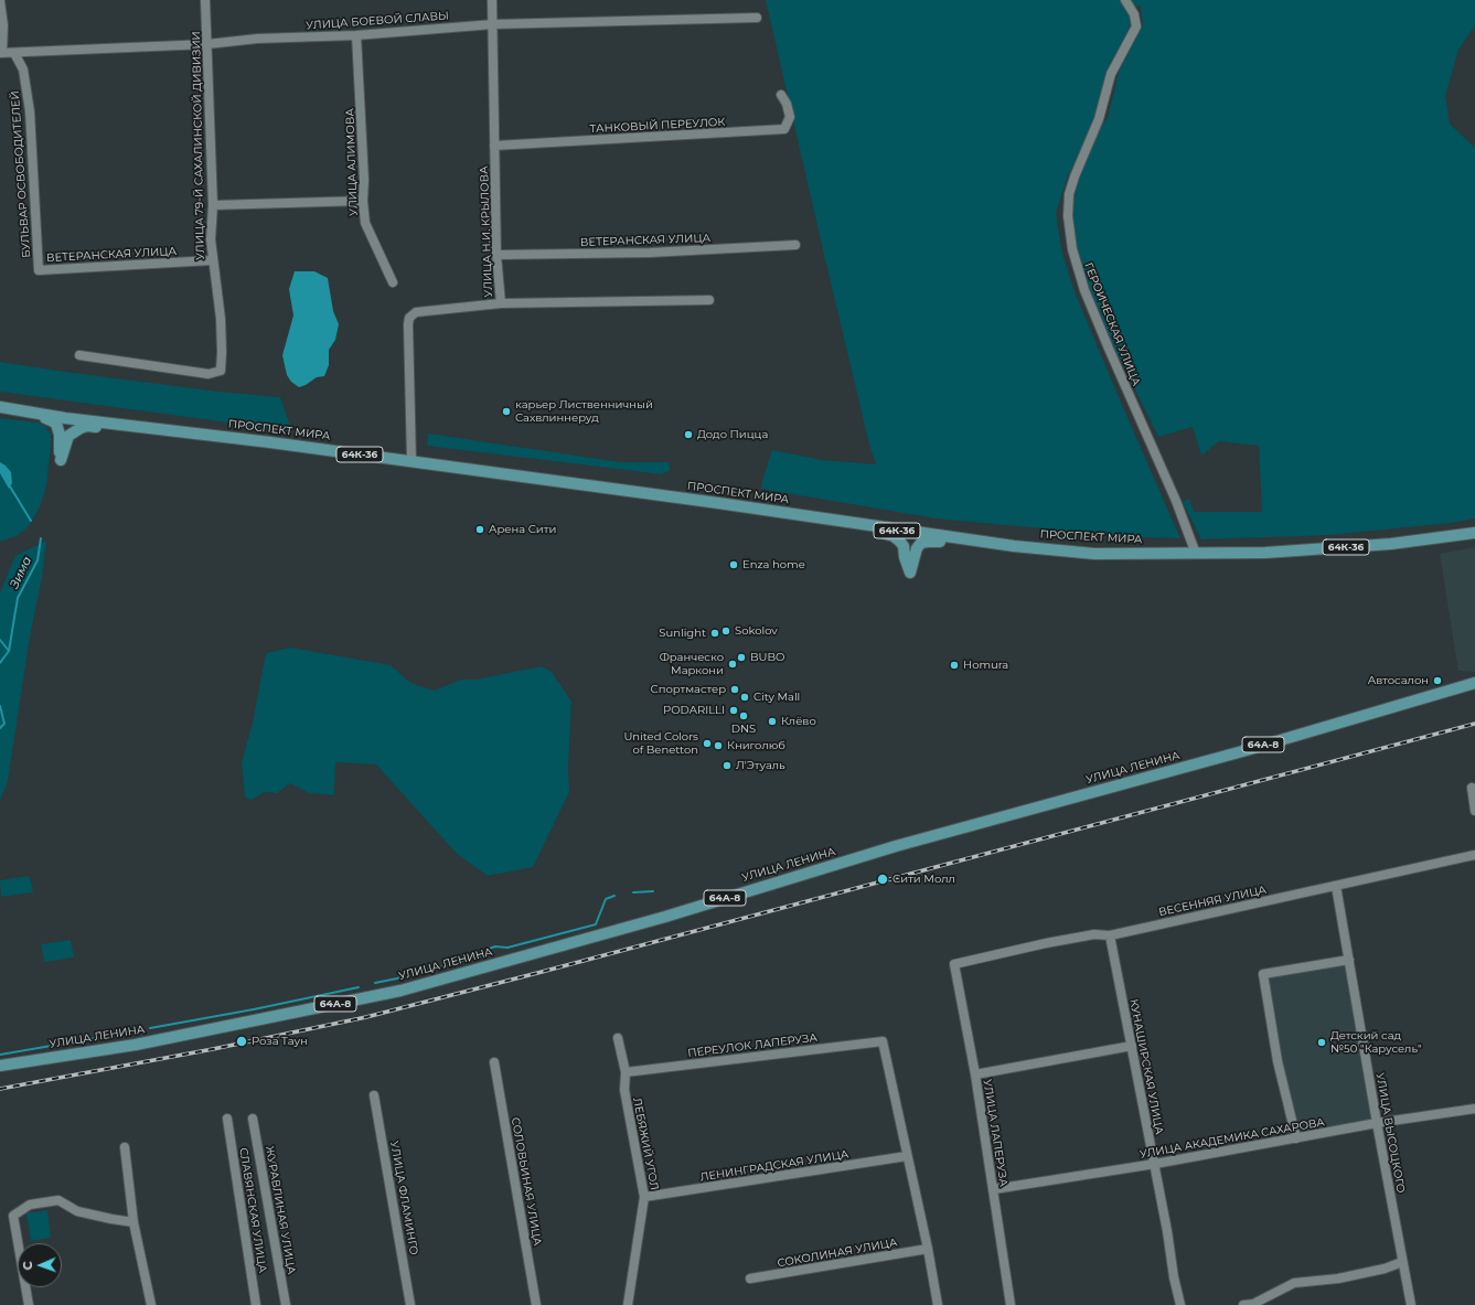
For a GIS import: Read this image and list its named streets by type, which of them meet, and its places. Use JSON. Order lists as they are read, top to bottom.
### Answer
{
  "streets": {
    "main road": [
      "ПРОСПЕКТ МИРА",
      "64К-36",
      "64А-8",
      "УЛИЦА ЛЕНИНА"
    ],
    "street": [
      "УЛИЦА БОЕВОЙ СЛАВЫ",
      "ТАНКОВЫЙ ПЕРЕУЛОК",
      "УЛИЦА 79-Й САХАЛИНСКОЙ ДИВИЗИИ",
      "УЛИЦА АЛИМОВА",
      "БУЛЬВАР ОСВОБОДИТЕЛЕЙ",
      "УЛИЦА Н.И. КРЫЛОВА",
      "ВЕТЕРАНСКАЯ УЛИЦА",
      "ГЕРОИЧЕСКАЯ УЛИЦА",
      "ВЕСЕННЯЯ УЛИЦА",
      "ПЕРЕУЛОК ЛАПЕРУЗА",
      "КУНАШИРСКАЯ УЛИЦА",
      "УЛИЦА ЛАПЕРУЗА",
      "УЛИЦА ВЫСОЦКОГО",
      "УЛИЦА АКАДЕМИКА САХАРОВА",
      "ЛЕБЯЖИЙ УГОЛ",
      "ЛЕНИНГРАДСКАЯ УЛИЦА",
      "СОЛОВЬИНАЯ УЛИЦА",
      "УЛИЦА ФЛАМИНГО",
      "СЛАВЯНСКАЯ УЛИЦА",
      "ЖУРАВЛИНАЯ УЛИЦА",
      "СОКОЛИНАЯ УЛИЦА"
    ]
  },
  "crossings": [
    ["УЛИЦА БОЕВОЙ СЛАВЫ", "УЛИЦА 79-Й САХАЛИНСКОЙ ДИВИЗИИ"],
    ["УЛИЦА БОЕВОЙ СЛАВЫ", "УЛИЦА АЛИМОВА"],
    ["УЛИЦА БОЕВОЙ СЛАВЫ", "БУЛЬВАР ОСВОБОДИТЕЛЕЙ"],
    ["УЛИЦА БОЕВОЙ СЛАВЫ", "УЛИЦА Н.И. КРЫЛОВА"],
    ["ТАНКОВЫЙ ПЕРЕУЛОК", "УЛИЦА Н.И. КРЫЛОВА"],
    ["УЛИЦА 79-Й САХАЛИНСКОЙ ДИВИЗИИ", "ВЕТЕРАНСКАЯ УЛИЦА"],
    ["БУЛЬВАР ОСВОБОДИТЕЛЕЙ", "ВЕТЕРАНСКАЯ УЛИЦА"],
    ["УЛИЦА Н.И. КРЫЛОВА", "ВЕТЕРАНСКАЯ УЛИЦА"],
    ["УЛИЦА Н.И. КРЫЛОВА", "ПРОСПЕКТ МИРА"],
    ["ГЕРОИЧЕСКАЯ УЛИЦА", "ПРОСПЕКТ МИРА"],
    ["ВЕСЕННЯЯ УЛИЦА", "КУНАШИРСКАЯ УЛИЦА"],
    ["ВЕСЕННЯЯ УЛИЦА", "УЛИЦА ЛАПЕРУЗА"],
    ["ВЕСЕННЯЯ УЛИЦА", "УЛИЦА ВЫСОЦКОГО"],
    ["ПЕРЕУЛОК ЛАПЕРУЗА", "ЛЕБЯЖИЙ УГОЛ"],
    ["ПЕРЕУЛОК ЛАПЕРУЗА", "ЛЕНИНГРАДСКАЯ УЛИЦА"],
    ["КУНАШИРСКАЯ УЛИЦА", "УЛИЦА АКАДЕМИКА САХАРОВА"],
    ["УЛИЦА ЛАПЕРУЗА", "УЛИЦА АКАДЕМИКА САХАРОВА"],
    ["УЛИЦА ВЫСОЦКОГО", "УЛИЦА АКАДЕМИКА САХАРОВА"],
    ["ЛЕБЯЖИЙ УГОЛ", "ЛЕНИНГРАДСКАЯ УЛИЦА"]
  ],
  "water": ["Зима"],
  "places": [
    "карьер Лиственничный Сахвлиннеруд",
    "Додо Пицца",
    "Арена Сити",
    "Enza home",
    "Sokolov",
    "Sunlight",
    "BUBO",
    "Франческо Маркони",
    "Homura",
    "Автосалон",
    "Спортмастер",
    "City Mall",
    "PODARILLI",
    "DNS",
    "Клёво",
    "United Colors of Benetton",
    "Книголюб",
    "Л'Этуаль",
    "Сити Молл",
    "Роза Таун",
    "Детский сад №50 \"Карусель\""
  ],
  "north": "left"
}
